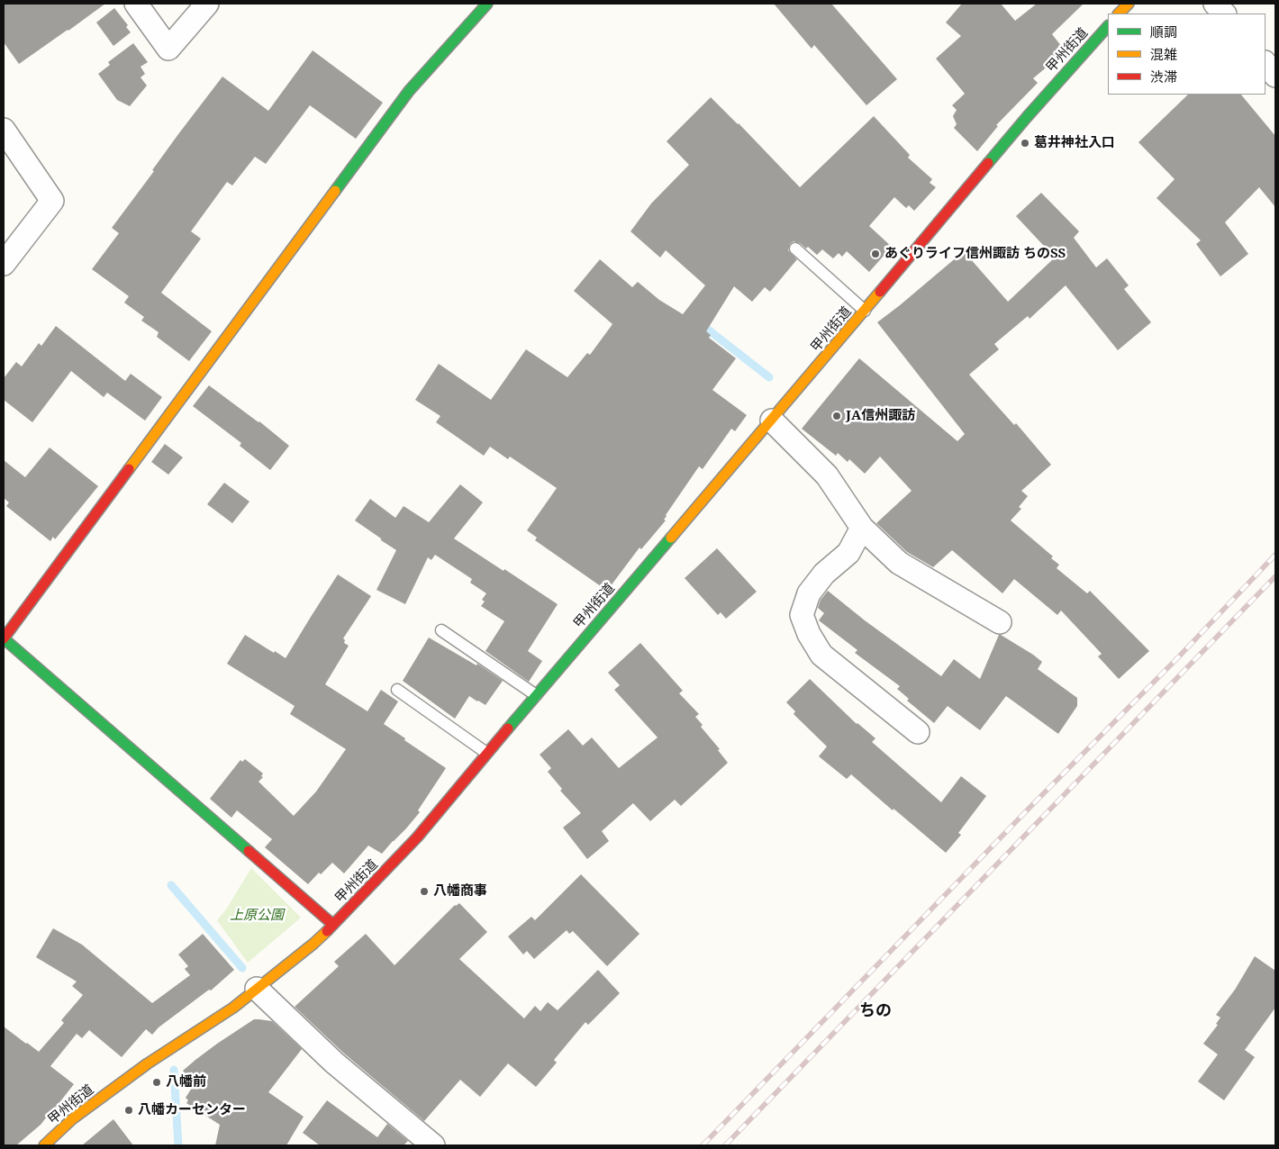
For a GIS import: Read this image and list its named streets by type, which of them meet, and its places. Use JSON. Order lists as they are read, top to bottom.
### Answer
{
  "streets": {
    "main road": ["甲州街道"]
  },
  "districts": ["ちの"],
  "parks": ["上原公園"],
  "places": [
    "葛井神社入口",
    "あぐりライフ信州諏訪 ちのSS",
    "JA信州諏訪",
    "八幡商事",
    "八幡前",
    "八幡カーセンター"
  ],
  "legend": ["順調", "混雑", "渋滞"]
}
